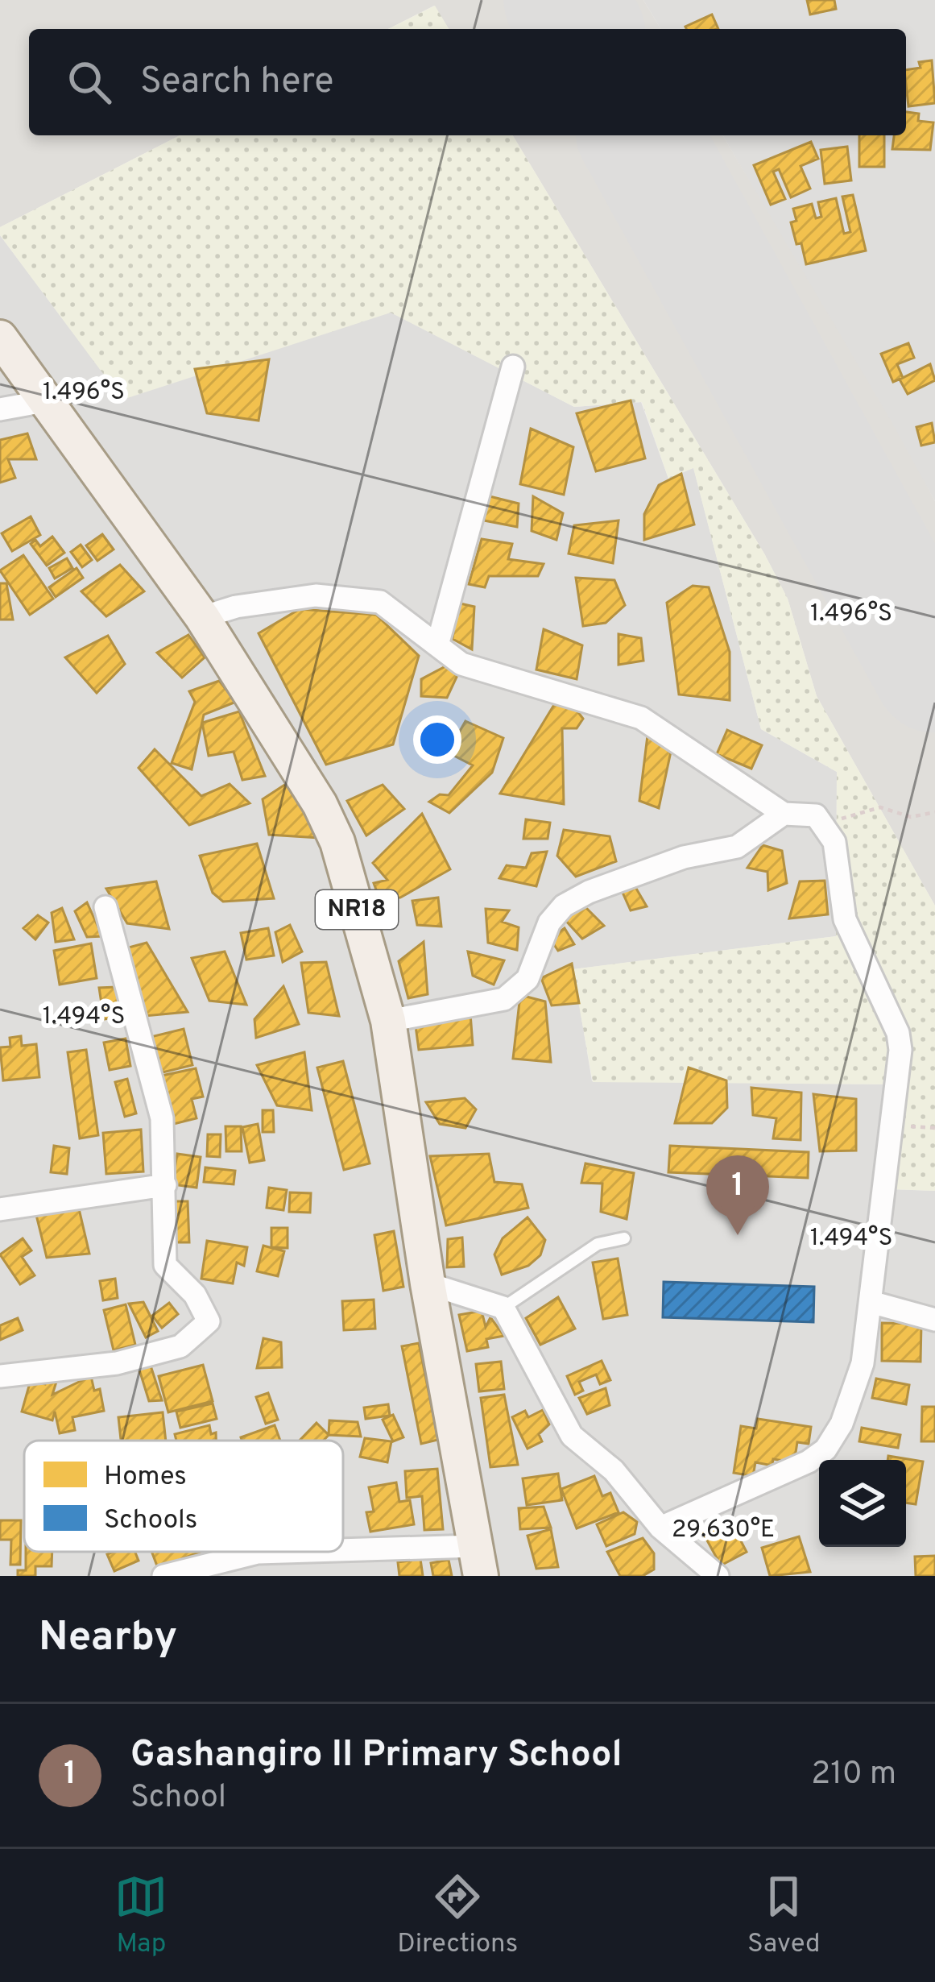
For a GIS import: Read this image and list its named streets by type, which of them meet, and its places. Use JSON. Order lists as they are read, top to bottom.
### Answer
{
  "streets": {
    "main road": ["NR18"]
  },
  "legend": ["Homes", "Schools"],
  "page": {
    "search": "Search here",
    "pins": "1",
    "heading": "Nearby",
    "list": [
      {
        "mark": "1",
        "name": "Gashangiro II Primary School",
        "note": "School",
        "value": "210 m"
      }
    ],
    "nav": ["Map", "Directions", "Saved"]
  },
  "coordinates": ["1.496°S", "1.494°S", "29.630°E"]
}
